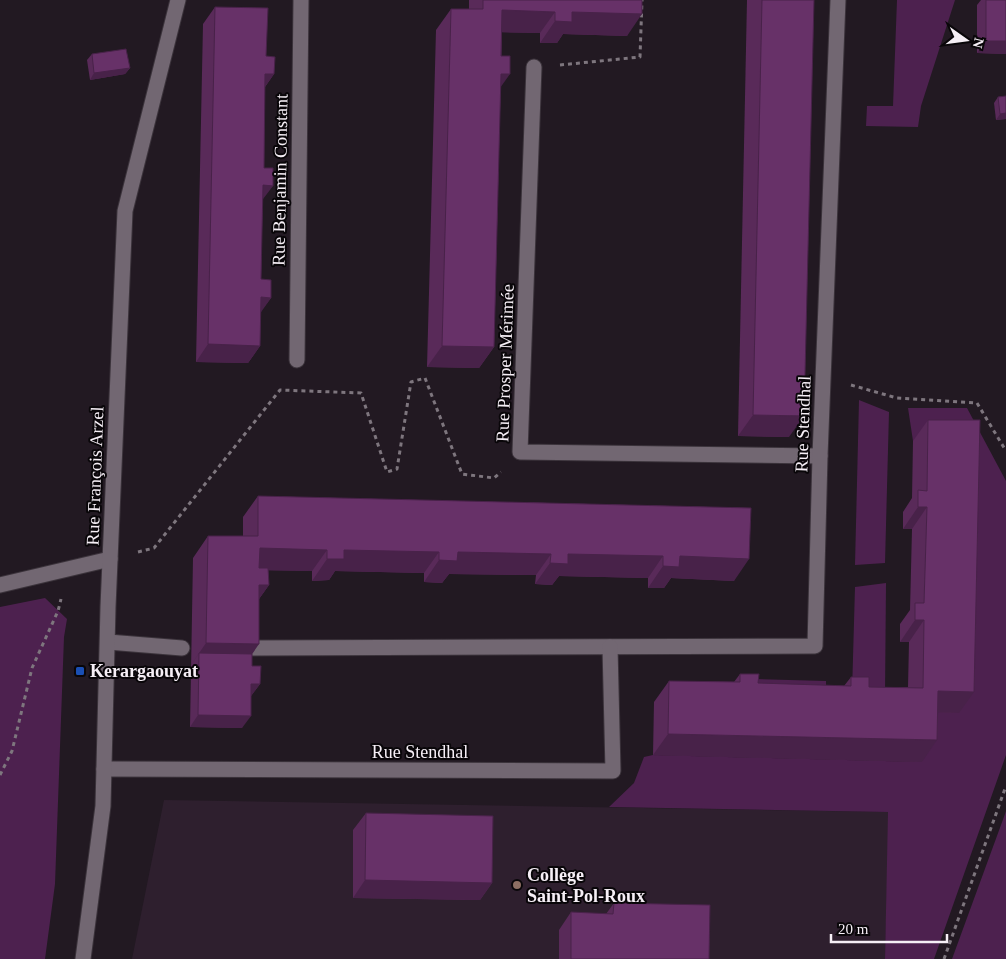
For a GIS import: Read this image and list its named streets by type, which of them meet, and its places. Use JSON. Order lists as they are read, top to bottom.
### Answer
{
  "streets": {
    "street": [
      "Rue Benjamin Constant",
      "Rue Prosper Mérimée",
      "Rue Stendhal",
      "Rue François Arzel"
    ]
  },
  "crossings": [
    ["Rue Prosper Mérimée", "Rue Stendhal"],
    ["Rue Stendhal", "Rue François Arzel"]
  ],
  "places": {
    "transit": ["Kerargaouyat"],
    "other": ["Collège Saint-Pol-Roux"]
  },
  "scale_bar": "20 m",
  "north": "right"
}
